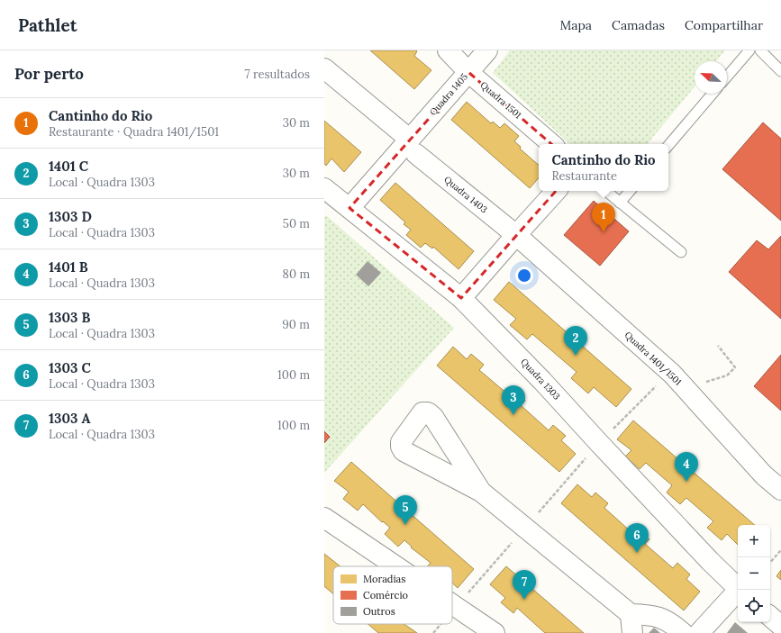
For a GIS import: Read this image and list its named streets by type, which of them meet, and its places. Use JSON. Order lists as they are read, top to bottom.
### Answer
{
  "streets": {
    "street": [
      "Quadra 1405",
      "Quadra 1501",
      "Quadra 1403",
      "Quadra 1401/1501",
      "Quadra 1303"
    ]
  },
  "crossings": [
    ["Quadra 1405", "Quadra 1501"],
    ["Quadra 1405", "Quadra 1403"],
    ["Quadra 1405", "Quadra 1303"],
    ["Quadra 1403", "Quadra 1401/1501"]
  ],
  "legend": ["Moradias", "Comércio", "Outros"],
  "north": "top left",
  "page": {
    "header": "Pathlet",
    "nav": ["Mapa", "Camadas", "Compartilhar"],
    "heading": ["Por perto", "7 resultados"],
    "list": [
      {
        "mark": "1",
        "name": "Cantinho do Rio",
        "note": "Restaurante · Quadra 1401/1501",
        "value": "30 m"
      },
      {
        "mark": "2",
        "name": "1401 C",
        "note": "Local · Quadra 1303",
        "value": "30 m"
      },
      {
        "mark": "3",
        "name": "1303 D",
        "note": "Local · Quadra 1303",
        "value": "50 m"
      },
      {
        "mark": "4",
        "name": "1401 B",
        "note": "Local · Quadra 1303",
        "value": "80 m"
      },
      {
        "mark": "5",
        "name": "1303 B",
        "note": "Local · Quadra 1303",
        "value": "90 m"
      },
      {
        "mark": "6",
        "name": "1303 C",
        "note": "Local · Quadra 1303",
        "value": "100 m"
      },
      {
        "mark": "7",
        "name": "1303 A",
        "note": "Local · Quadra 1303",
        "value": "100 m"
      }
    ],
    "popup": ["Cantinho do Rio", "Restaurante"],
    "pins": [
      "1",
      "2",
      "3",
      "4",
      "5",
      "6",
      "7"
    ],
    "map_buttons": ["+", "−"]
  }
}
